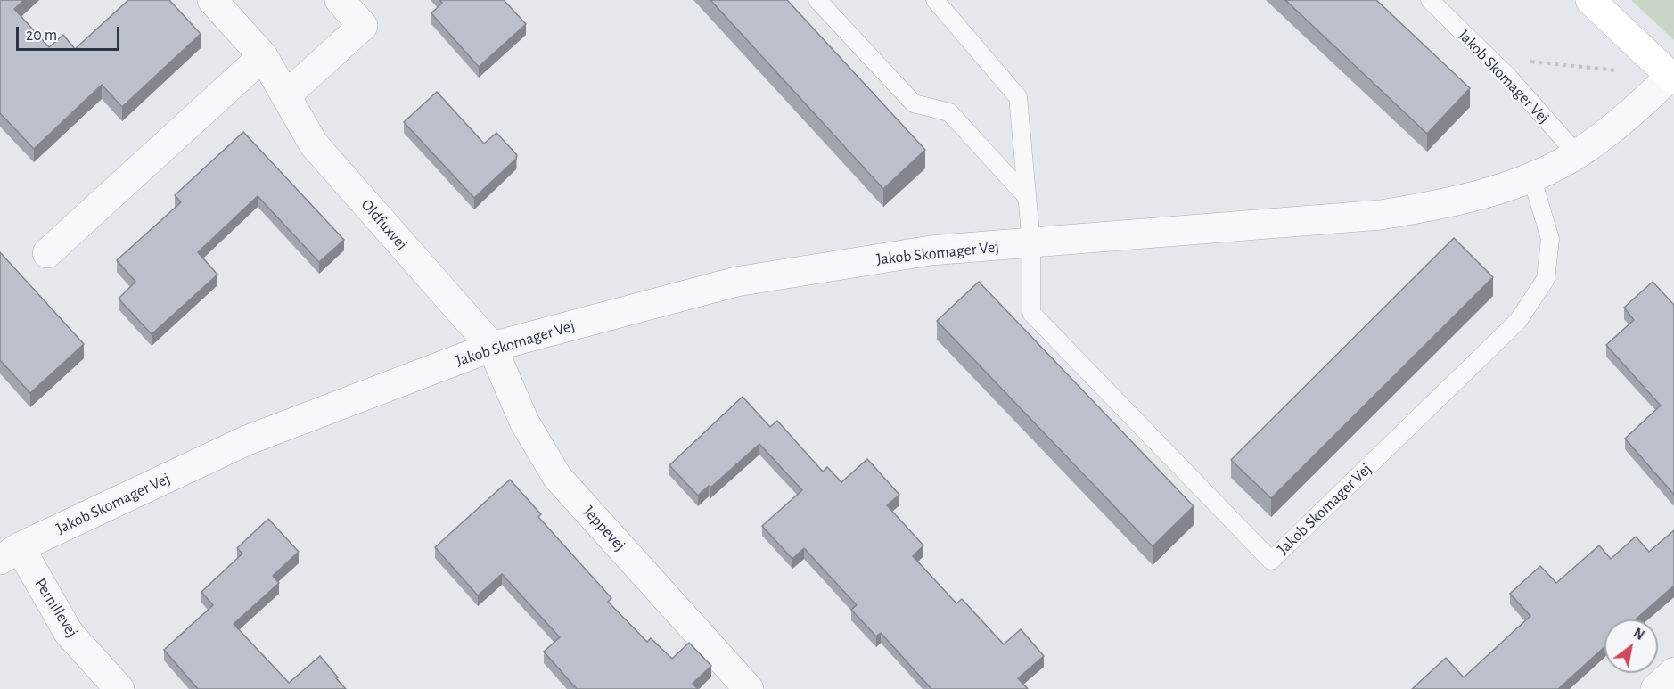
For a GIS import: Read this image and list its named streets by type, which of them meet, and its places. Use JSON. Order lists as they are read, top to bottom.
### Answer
{
  "streets": {
    "street": [
      "Jakob Skomager Vej",
      "Oldfuxvej",
      "Jeppevej",
      "Pernillevej"
    ]
  },
  "crossings": [
    ["Jakob Skomager Vej", "Oldfuxvej"],
    ["Jakob Skomager Vej", "Jeppevej"],
    ["Jakob Skomager Vej", "Pernillevej"],
    ["Oldfuxvej", "Jeppevej"]
  ],
  "scale_bar": "20 m",
  "north": "top right"
}
